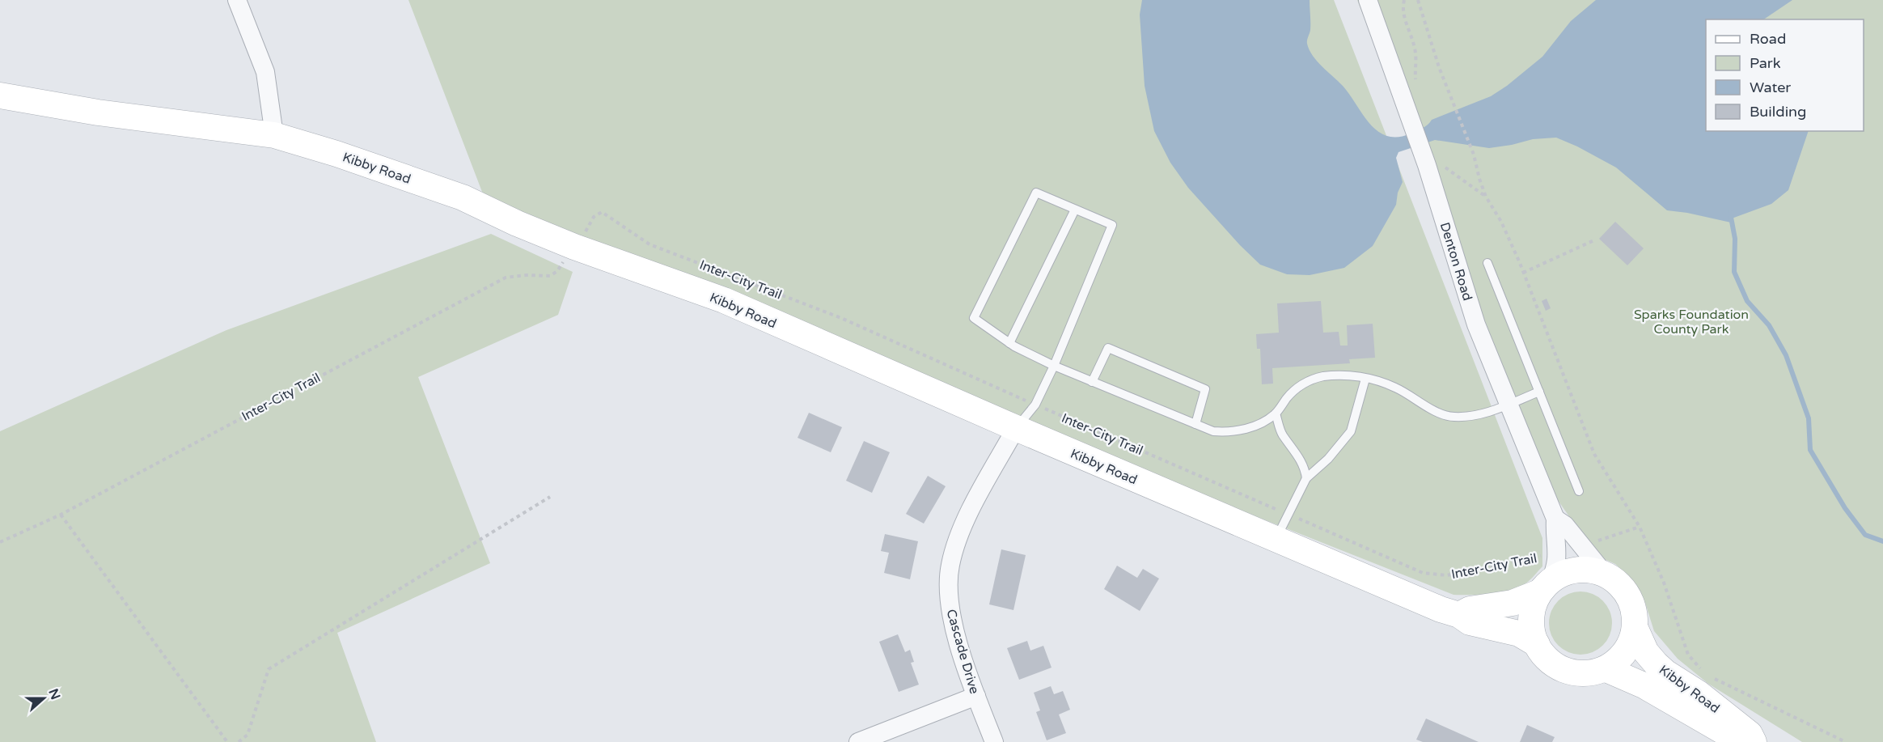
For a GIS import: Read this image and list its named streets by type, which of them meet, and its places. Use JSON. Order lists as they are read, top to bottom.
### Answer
{
  "streets": {
    "main road": ["Kibby Road"],
    "street": ["Denton Road", "Cascade Drive"],
    "path": ["Inter-City Trail"]
  },
  "crossings": [
    ["Kibby Road", "Denton Road"],
    ["Kibby Road", "Cascade Drive"],
    ["Denton Road", "Inter-City Trail"]
  ],
  "parks": ["Sparks Foundation County Park"],
  "legend": [
    "Road",
    "Park",
    "Water",
    "Building"
  ],
  "north": "right"
}
